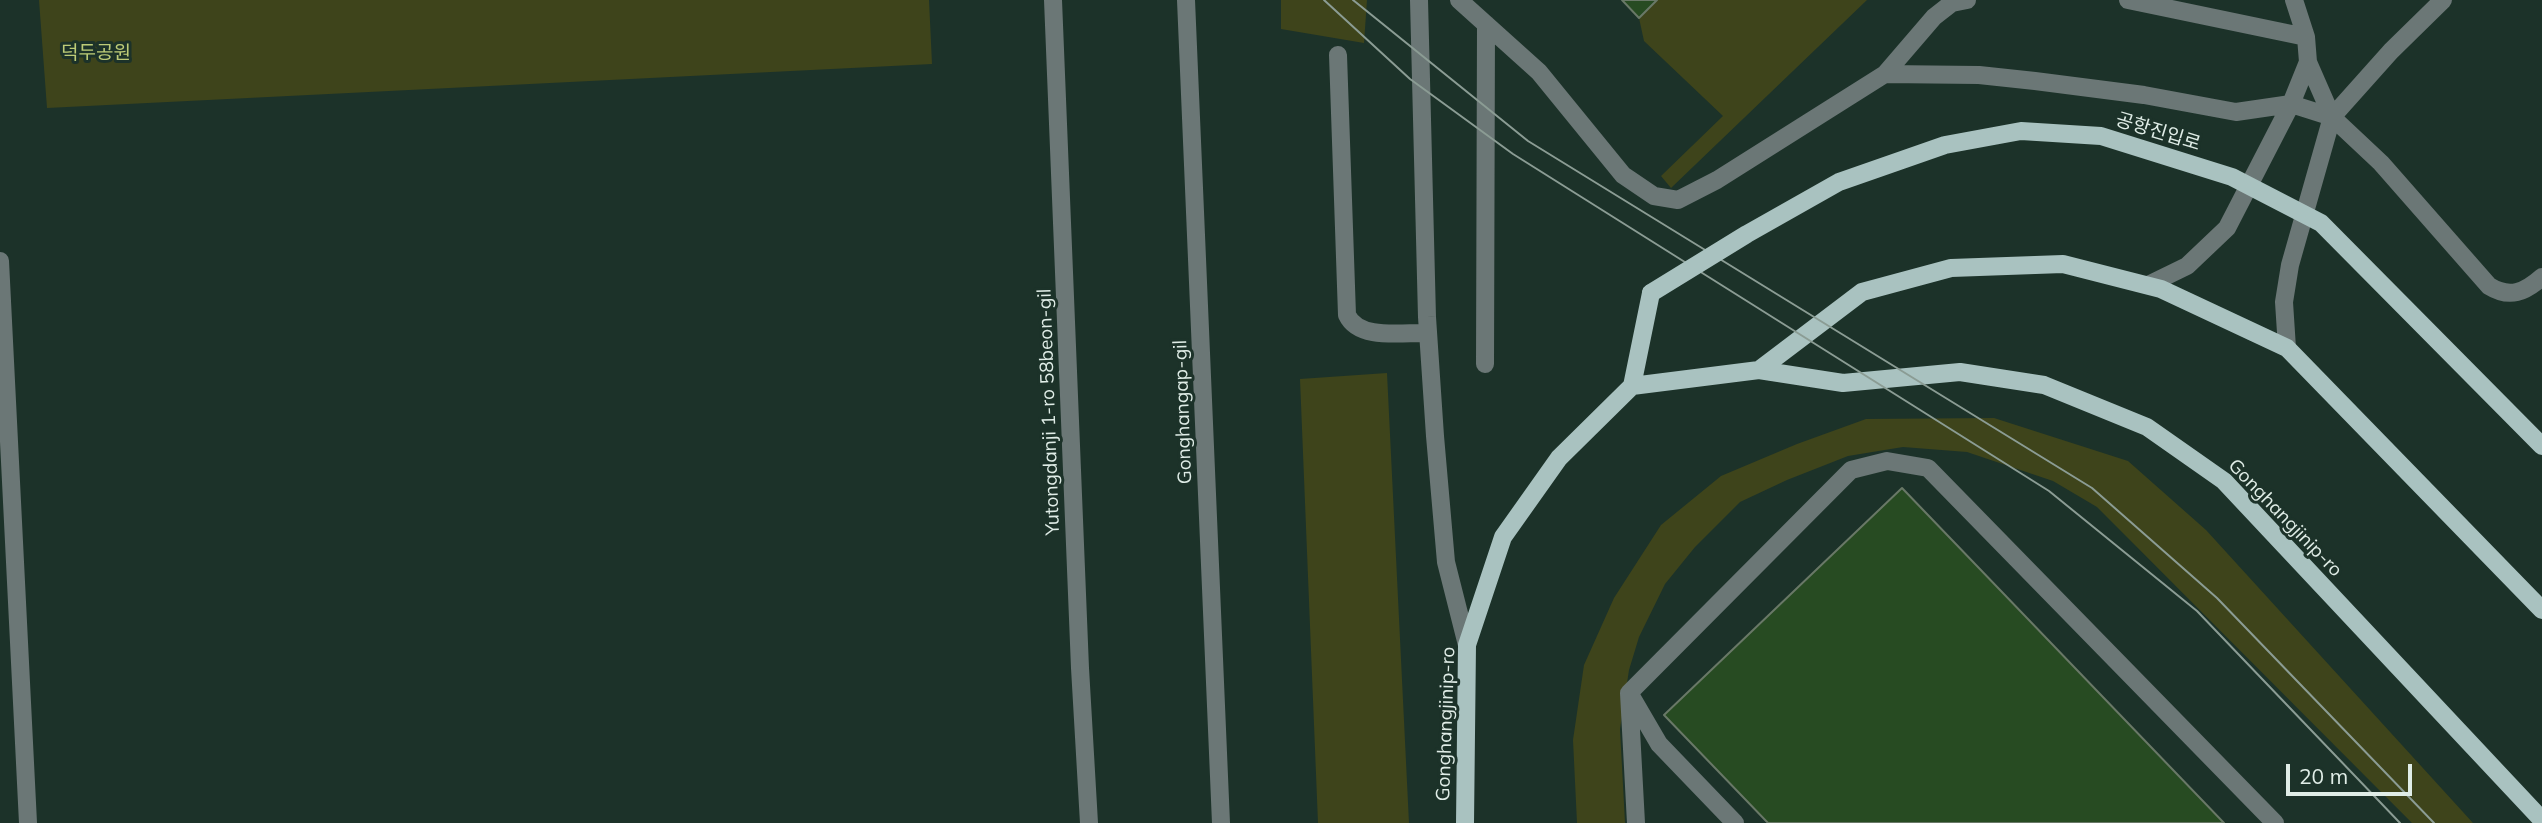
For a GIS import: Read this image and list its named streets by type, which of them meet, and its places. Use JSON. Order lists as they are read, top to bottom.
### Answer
{
  "streets": {
    "main road": ["공항진입로", "Gonghangjinip-ro"],
    "street": ["Yutongdanji 1-ro 58beon-gil", "Gonghangap-gil"]
  },
  "crossings": [
    ["공항진입로", "Gonghangjinip-ro"]
  ],
  "parks": ["덕두공원"],
  "scale_bar": "20 m"
}
